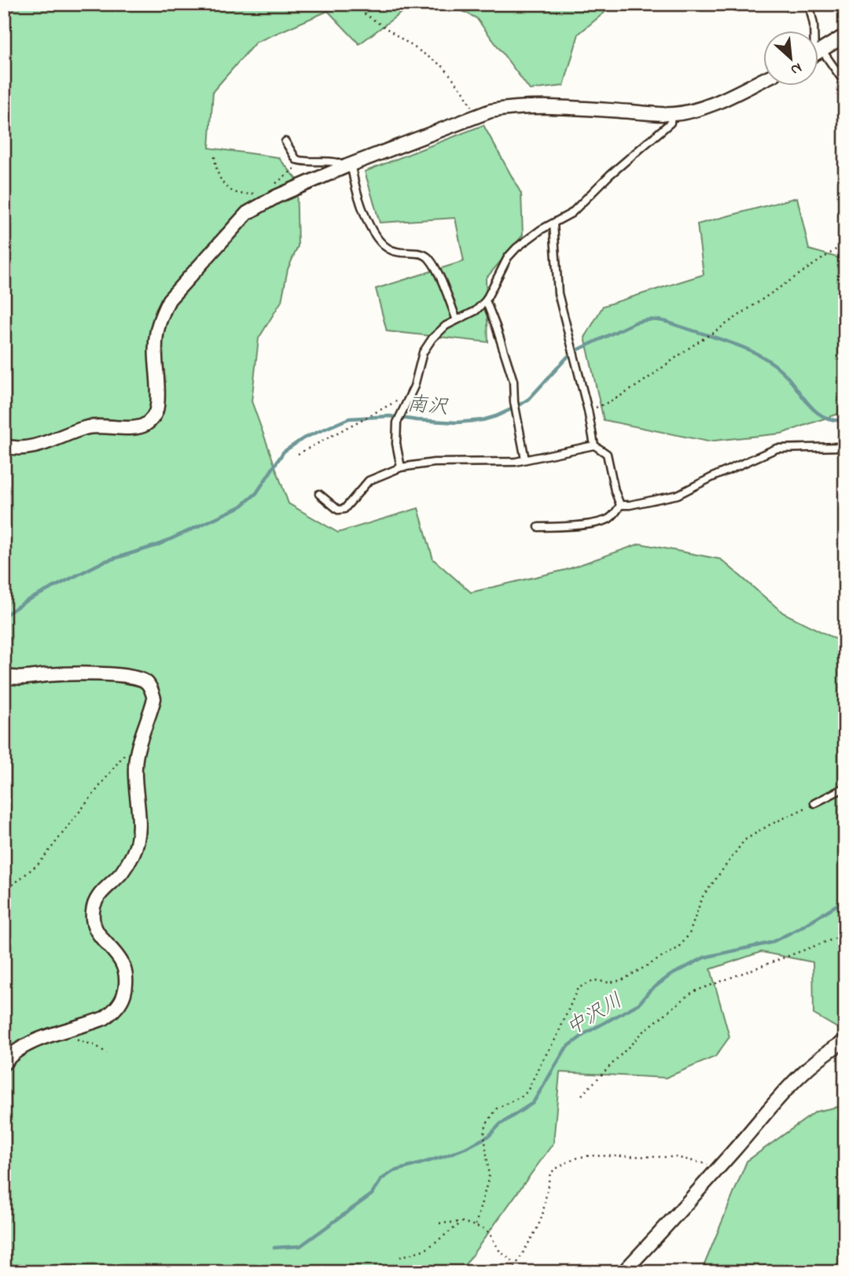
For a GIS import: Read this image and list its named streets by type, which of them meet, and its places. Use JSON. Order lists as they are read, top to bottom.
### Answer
{
  "water": ["南沢", "中沢川"],
  "north": "bottom right"
}
